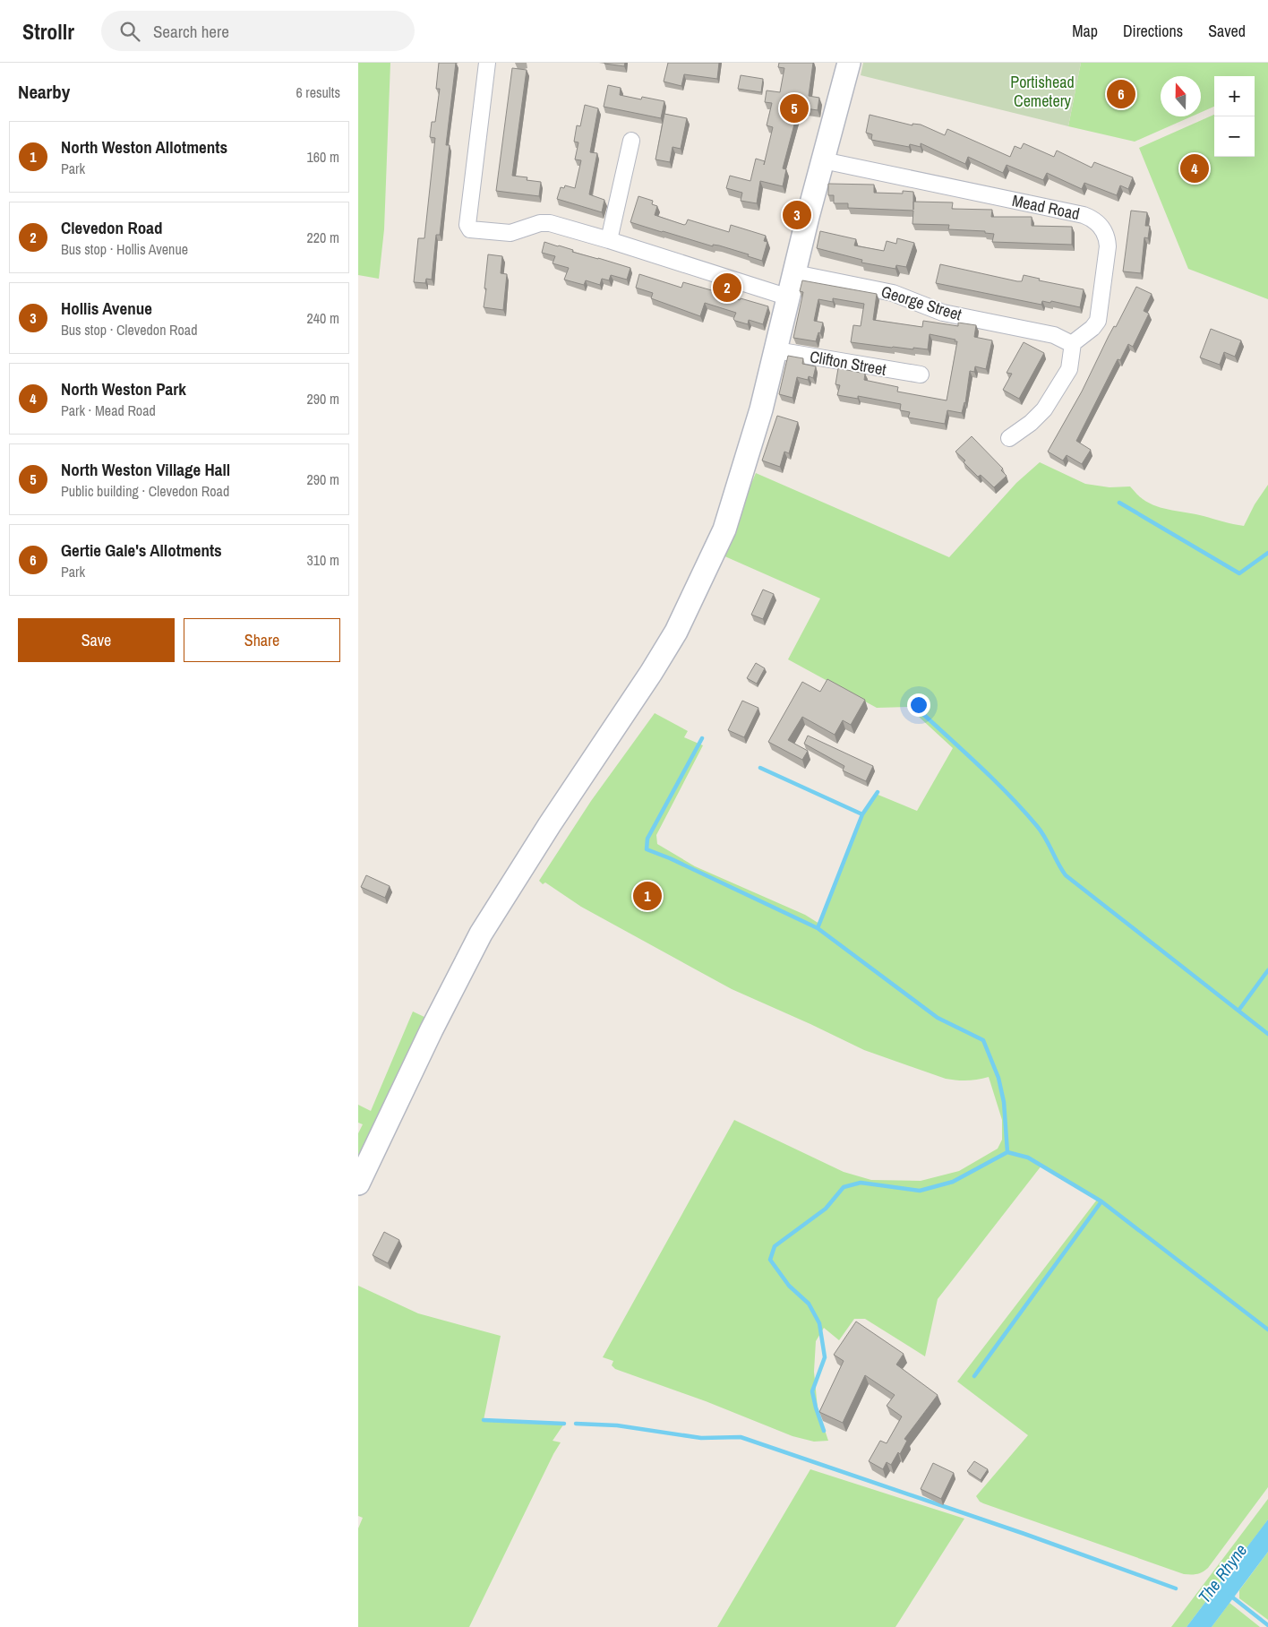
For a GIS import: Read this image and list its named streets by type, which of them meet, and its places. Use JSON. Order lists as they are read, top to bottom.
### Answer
{
  "streets": {
    "street": ["Mead Road", "George Street", "Clifton Street"]
  },
  "crossings": [
    ["Mead Road", "George Street"]
  ],
  "water": ["The Rhyne"],
  "parks": ["Portishead Cemetery"],
  "north": "top",
  "page": {
    "header": "Strollr",
    "search": "Search here",
    "nav": ["Map", "Directions", "Saved"],
    "heading": ["Nearby", "6 results"],
    "map_buttons": ["+", "−"],
    "pins": [
      "6",
      "5",
      "4",
      "3",
      "2",
      "1"
    ],
    "list": [
      {
        "mark": "1",
        "name": "North Weston Allotments",
        "note": "Park",
        "value": "160 m"
      },
      {
        "mark": "2",
        "name": "Clevedon Road",
        "note": "Bus stop · Hollis Avenue",
        "value": "220 m"
      },
      {
        "mark": "3",
        "name": "Hollis Avenue",
        "note": "Bus stop · Clevedon Road",
        "value": "240 m"
      },
      {
        "mark": "4",
        "name": "North Weston Park",
        "note": "Park · Mead Road",
        "value": "290 m"
      },
      {
        "mark": "5",
        "name": "North Weston Village Hall",
        "note": "Public building · Clevedon Road",
        "value": "290 m"
      },
      {
        "mark": "6",
        "name": "Gertie Gale's Allotments",
        "note": "Park",
        "value": "310 m"
      }
    ],
    "buttons": ["Save", "Share"]
  }
}
